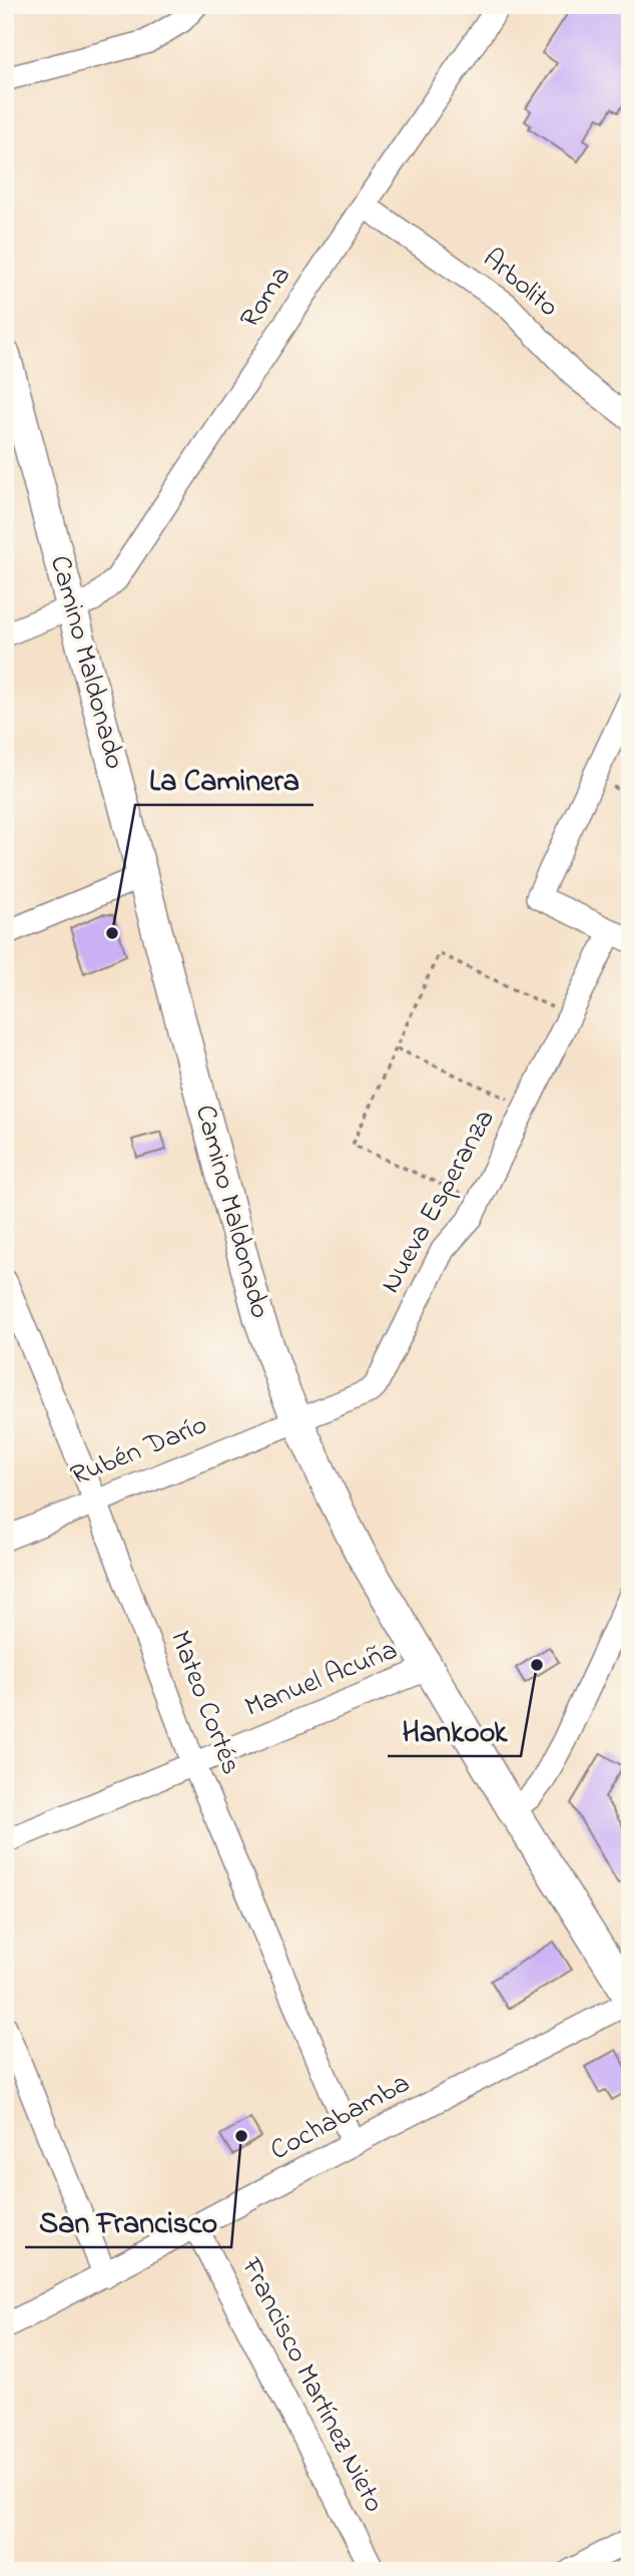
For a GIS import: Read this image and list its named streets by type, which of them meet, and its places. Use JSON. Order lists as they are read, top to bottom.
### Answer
{
  "streets": {
    "main road": ["Camino Maldonado"],
    "street": [
      "Arbolito",
      "Roma",
      "Nueva Esperanza",
      "Rubén Darío",
      "Manuel Acuña",
      "Mateo Cortés",
      "Cochabamba",
      "Francisco Martínez Nieto"
    ]
  },
  "crossings": [
    ["Arbolito", "Roma"],
    ["Roma", "Camino Maldonado"],
    ["Camino Maldonado", "Nueva Esperanza"],
    ["Camino Maldonado", "Rubén Darío"],
    ["Camino Maldonado", "Manuel Acuña"],
    ["Camino Maldonado", "Cochabamba"],
    ["Nueva Esperanza", "Rubén Darío"],
    ["Rubén Darío", "Mateo Cortés"],
    ["Manuel Acuña", "Mateo Cortés"],
    ["Mateo Cortés", "Cochabamba"],
    ["Cochabamba", "Francisco Martínez Nieto"]
  ],
  "places": ["La Caminera", "Hankook", "San Francisco"]
}
